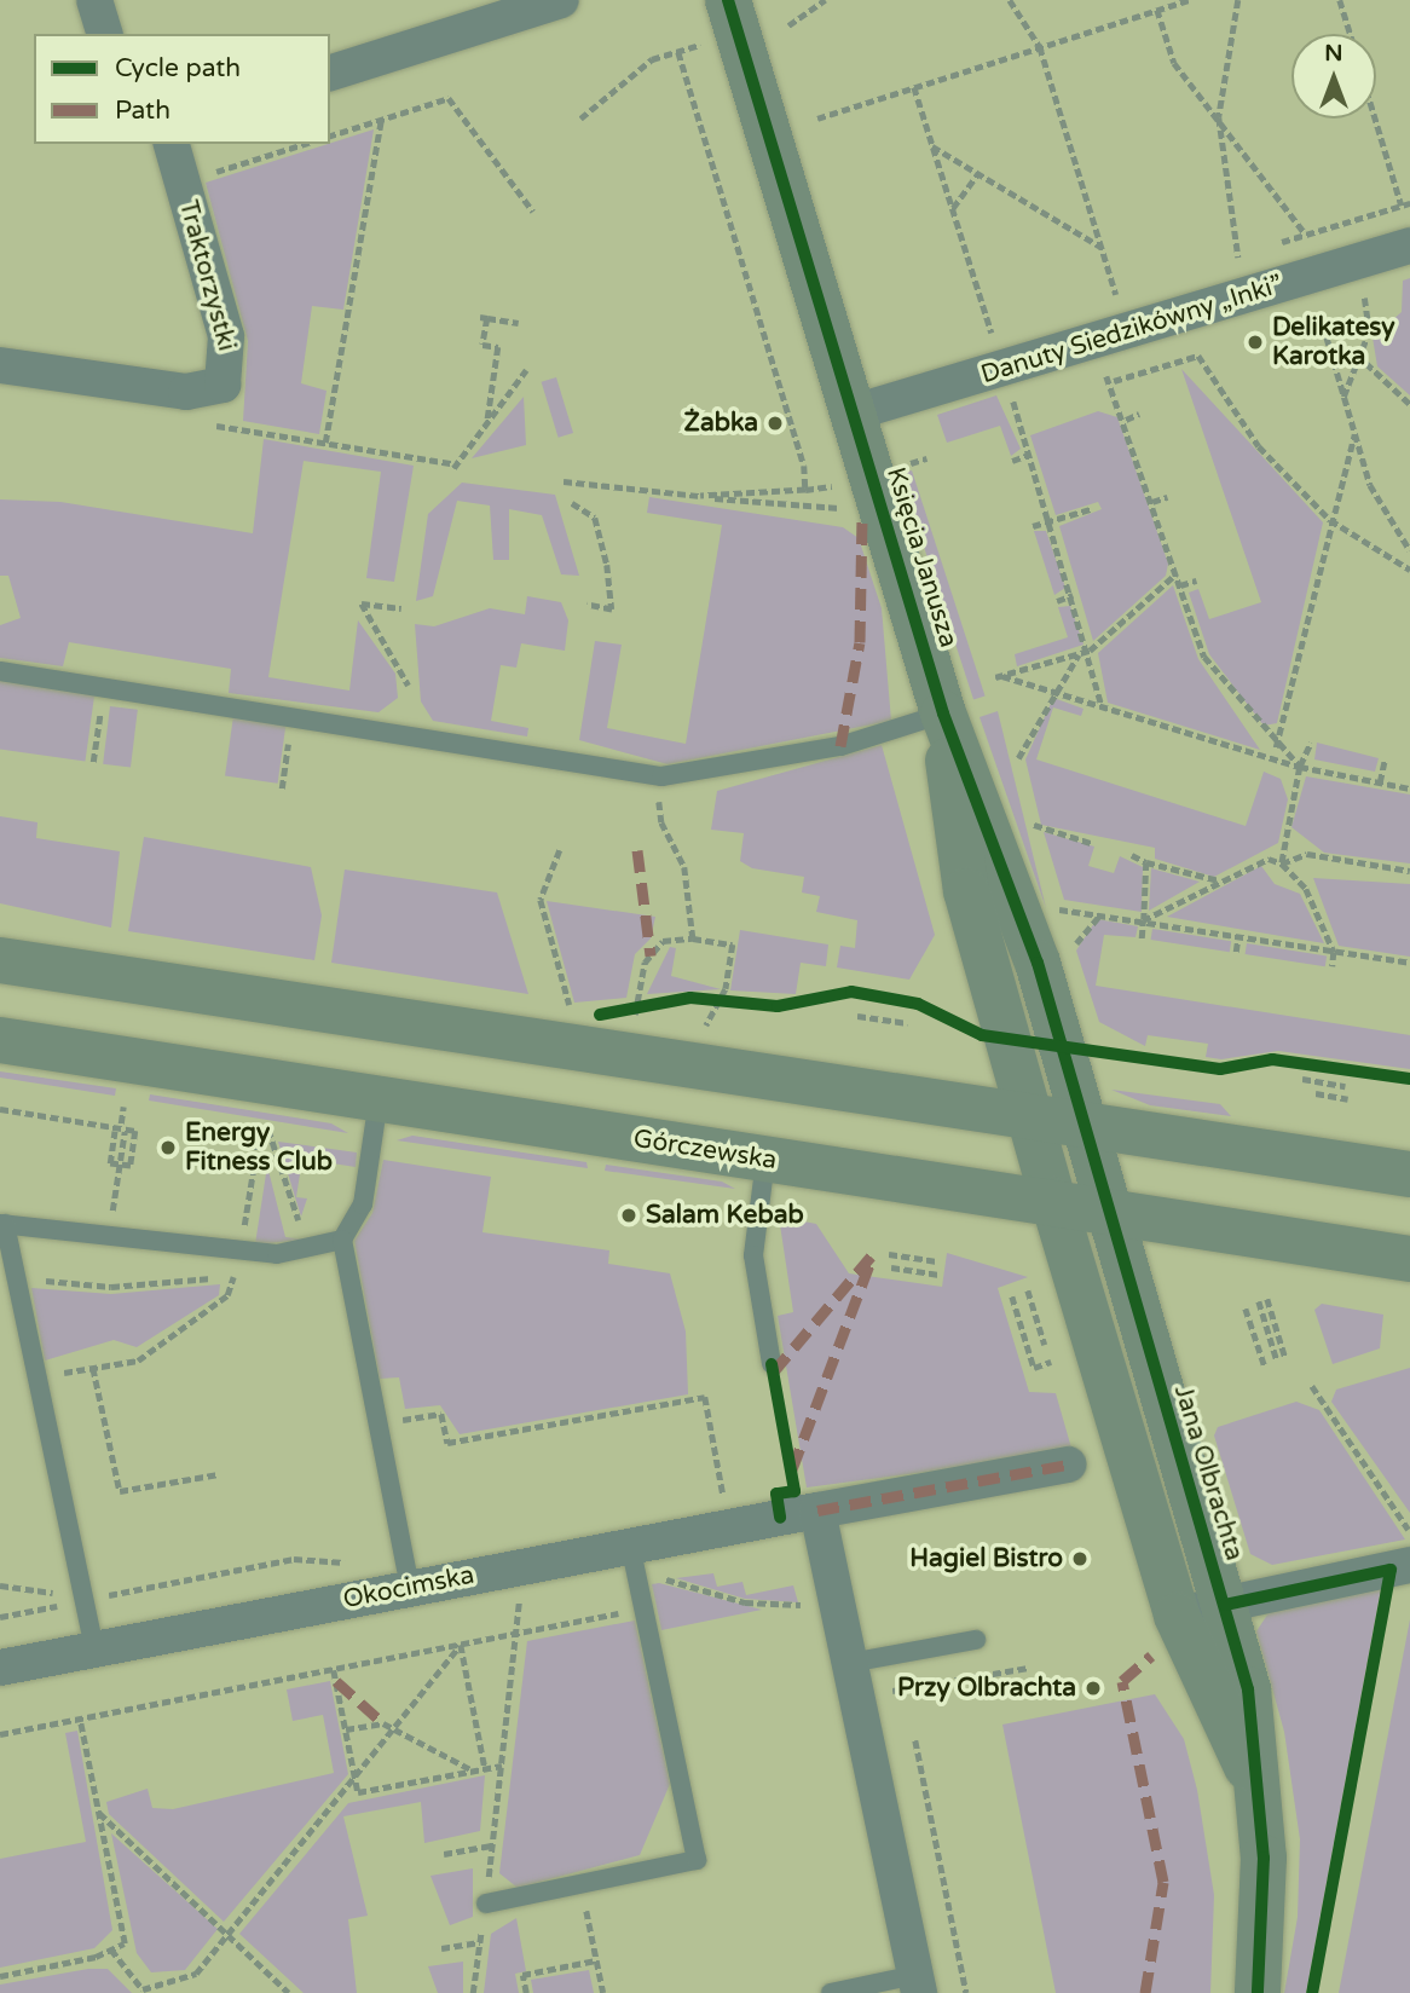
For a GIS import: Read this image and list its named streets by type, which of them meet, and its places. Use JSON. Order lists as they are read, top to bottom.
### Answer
{
  "streets": {
    "street": [
      "Traktorzystki",
      "Danuty Siedzikówny „Inki”",
      "Księcia Janusza",
      "Górczewska",
      "Jana Olbrachta",
      "Okocimska"
    ]
  },
  "crossings": [
    ["Danuty Siedzikówny „Inki”", "Księcia Janusza"],
    ["Księcia Janusza", "Jana Olbrachta"],
    ["Górczewska", "Jana Olbrachta"]
  ],
  "places": [
    "Delikatesy Karotka",
    "Żabka",
    "Energy Fitness Club",
    "Salam Kebab",
    "Hagiel Bistro",
    "Przy Olbrachta"
  ],
  "legend": ["Cycle path", "Path"],
  "north": "top"
}
